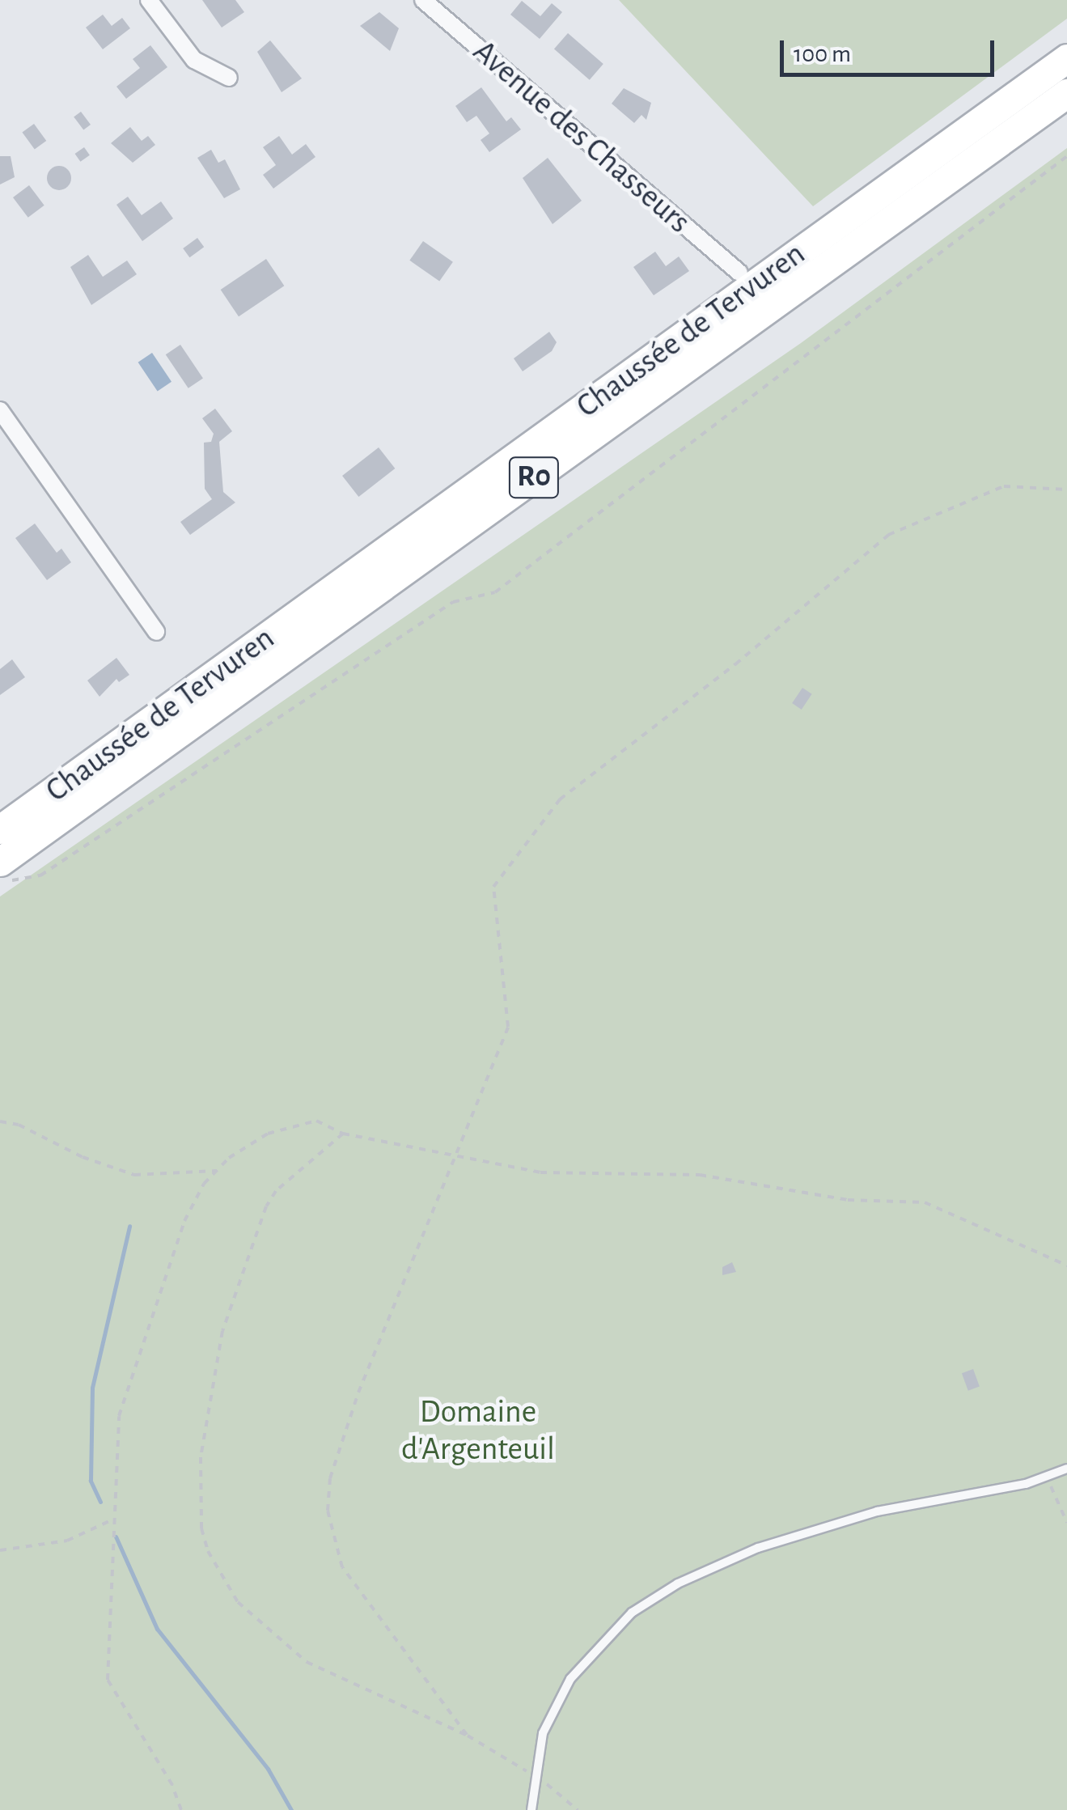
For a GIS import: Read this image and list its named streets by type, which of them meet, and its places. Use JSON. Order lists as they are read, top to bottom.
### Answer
{
  "streets": {
    "highway": ["Chaussée de Tervuren", "R0"],
    "street": ["Avenue des Chasseurs"]
  },
  "parks": ["Domaine d'Argenteuil"],
  "scale_bar": "100 m"
}
